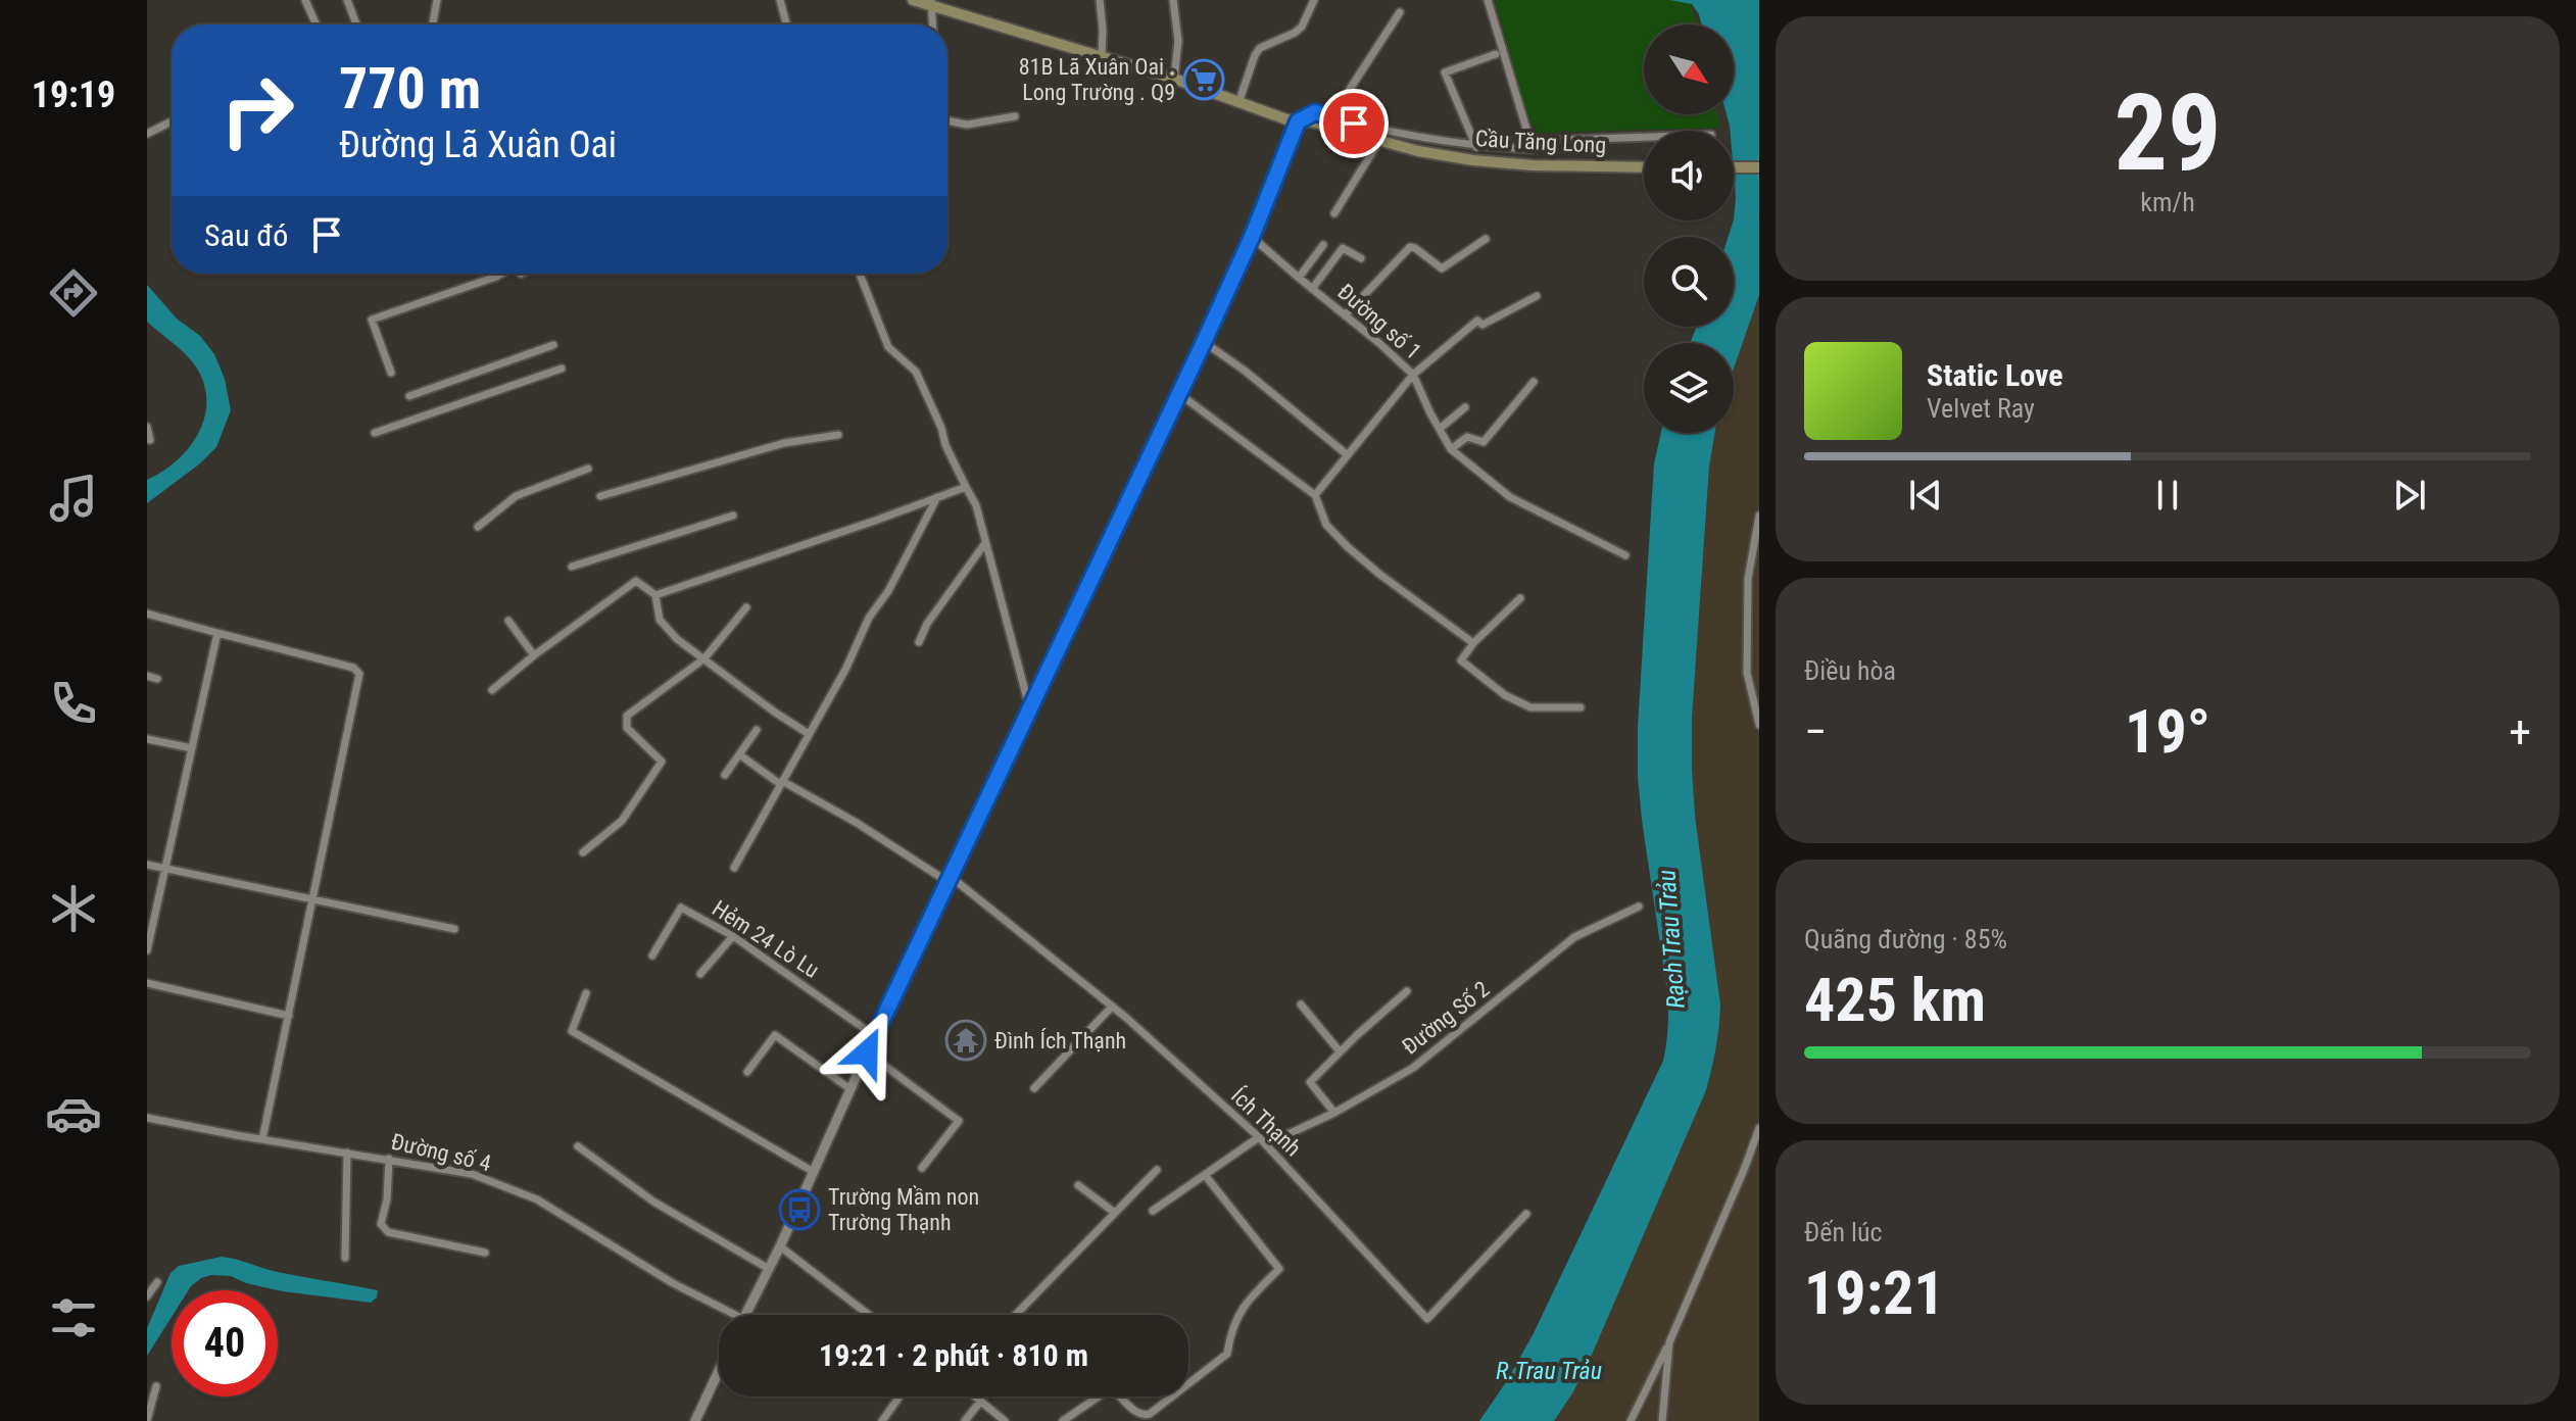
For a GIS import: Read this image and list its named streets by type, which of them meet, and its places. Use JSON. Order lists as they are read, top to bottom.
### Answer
{
  "streets": {
    "main road": ["Cầu Tăng Long"],
    "street": [
      "Đường số 1",
      "Hẻm 24 Lò Lu",
      "Đường Số 2",
      "Ích Thạnh",
      "Đường số 4"
    ]
  },
  "crossings": [
    ["Đường Số 2", "Ích Thạnh"]
  ],
  "water": ["Rạch Trau Trảu", "R.Trau Trảu"],
  "places": {
    "supermarket": ["81B Lã Xuân Oai . Long Trường . Q9"],
    "temple": ["Đình Ích Thạnh"],
    "bus stop": ["Trường Mầm non Trường Thạnh"]
  },
  "north": "bottom right",
  "page": {
    "tabs": "19:19",
    "tile": [
      ["29", "km/h"],
      "Điều hòa",
      ["Quãng đường · 85%", "425 km"],
      ["Đến lúc", "19:21"]
    ],
    "turn": ["770 m", "Đường Lã Xuân Oai"],
    "then": "Sau đó",
    "song": ["Static Love", "Velvet Ray"],
    "heat": ["−", "19°", "+"],
    "limit": "40",
    "trip": "19:21 · 2 phút · 810 m"
  }
}
